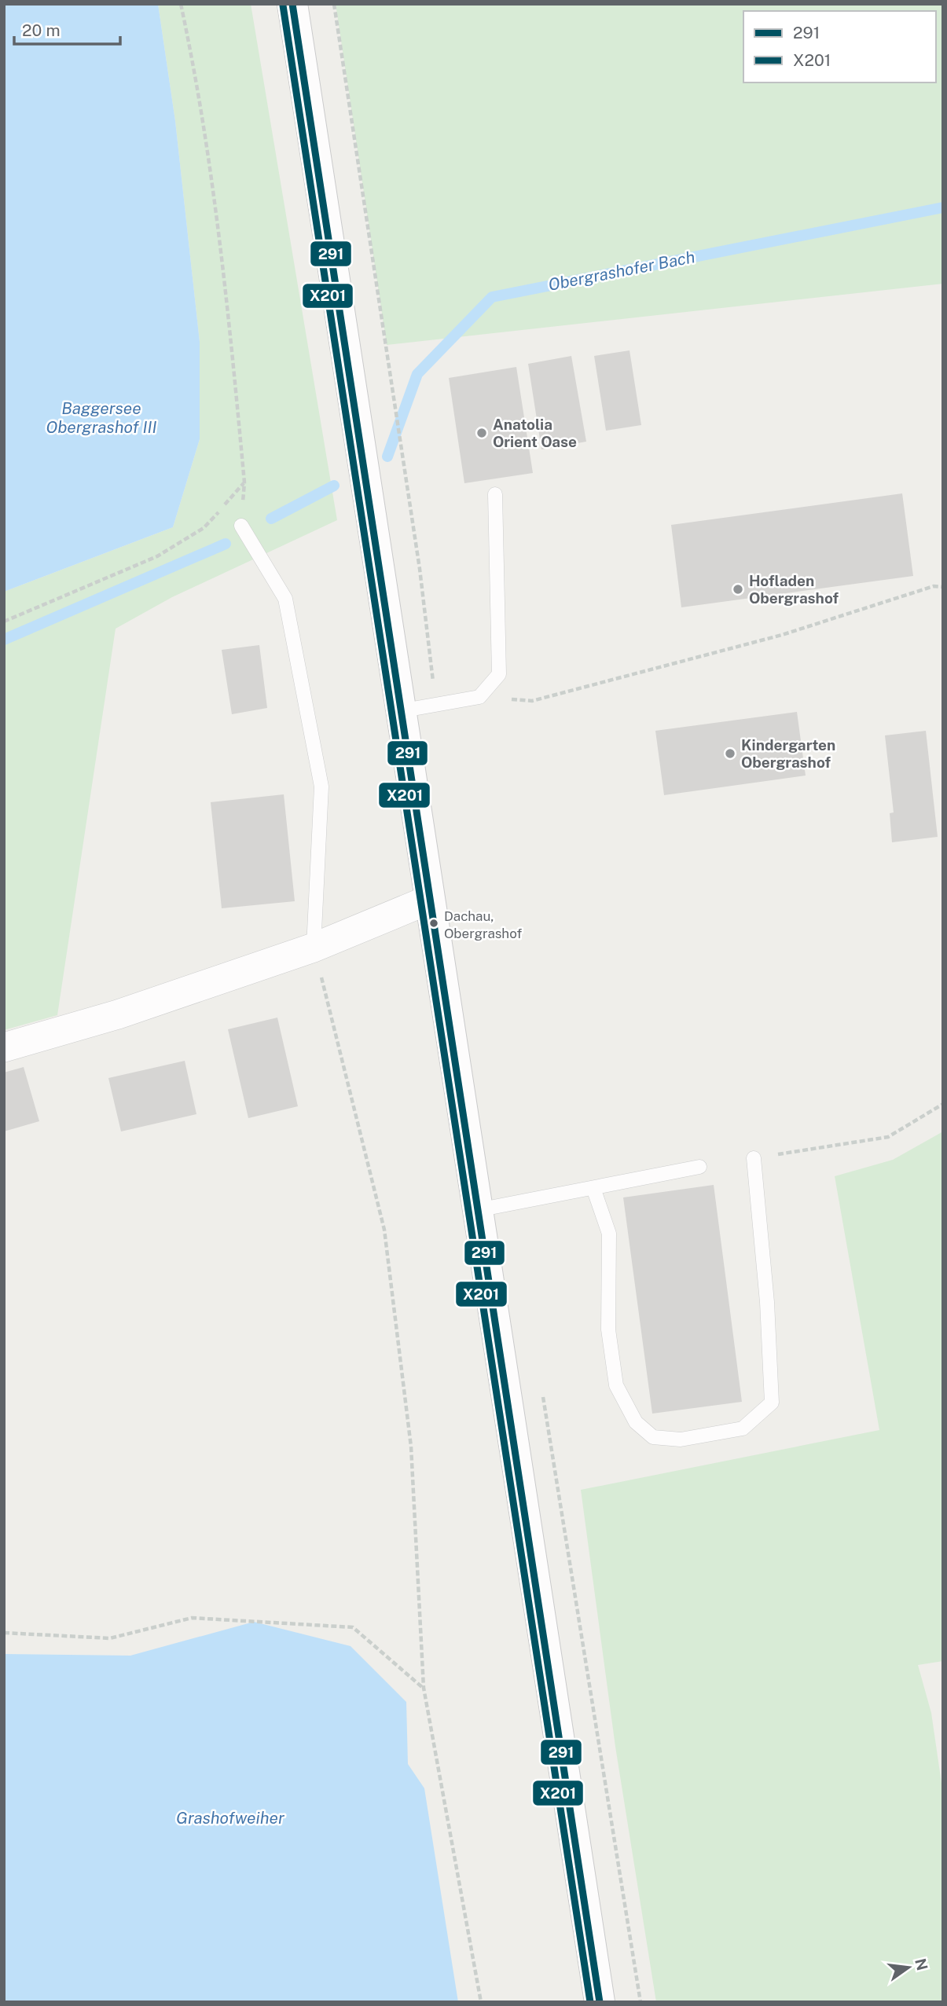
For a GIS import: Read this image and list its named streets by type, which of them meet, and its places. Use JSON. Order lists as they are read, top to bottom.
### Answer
{
  "water": ["Obergrashofer Bach", "Baggersee Obergrashof III", "Grashofweiher"],
  "places": [
    "Anatolia Orient Oase",
    "Hofladen Obergrashof",
    "Kindergarten Obergrashof",
    "Dachau, Obergrashof"
  ],
  "lines": ["transit line 291", "transit line X201"],
  "legend": ["291", "X201"],
  "scale_bar": "20 m",
  "north": "right"
}
